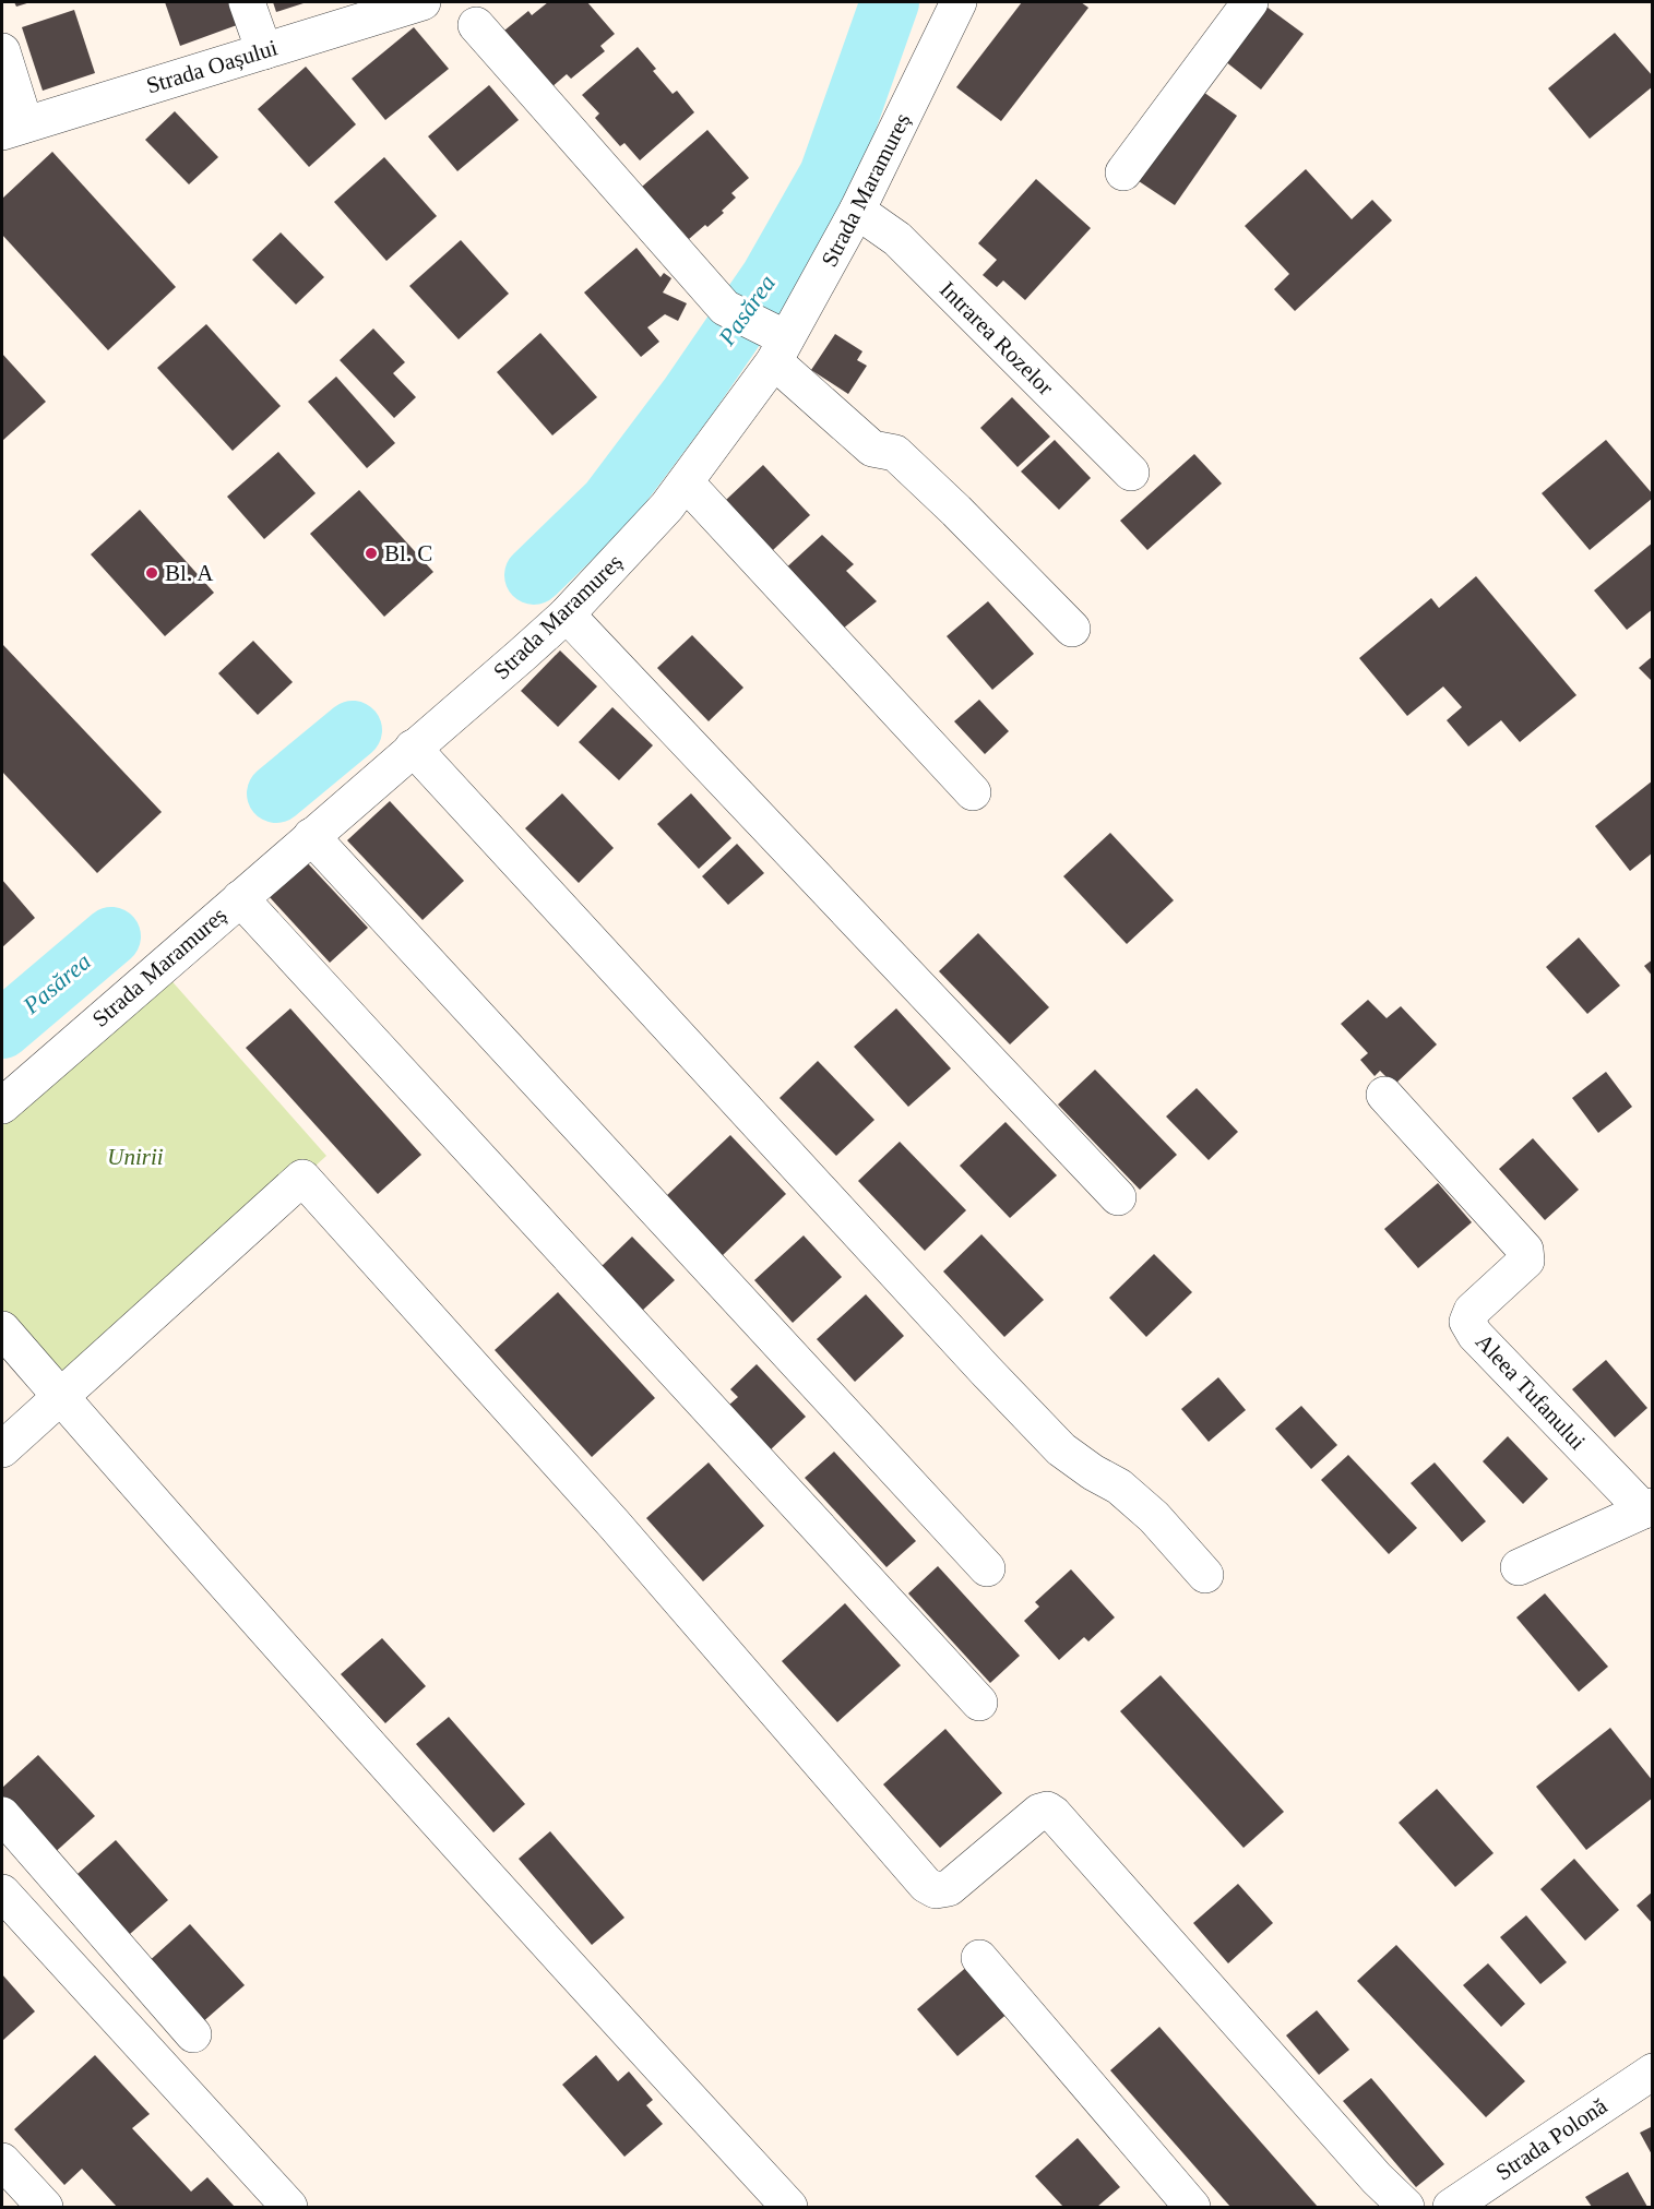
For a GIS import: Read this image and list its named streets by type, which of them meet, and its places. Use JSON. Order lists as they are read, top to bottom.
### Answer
{
  "streets": {
    "street": [
      "Strada Oașului",
      "Strada Maramureș",
      "Intrarea Rozelor",
      "Aleea Tufanului",
      "Strada Polonă"
    ]
  },
  "crossings": [
    ["Strada Maramureș", "Intrarea Rozelor"]
  ],
  "water": ["Pasărea"],
  "parks": ["Unirii"],
  "places": ["Bl. C", "Bl. A"]
}
